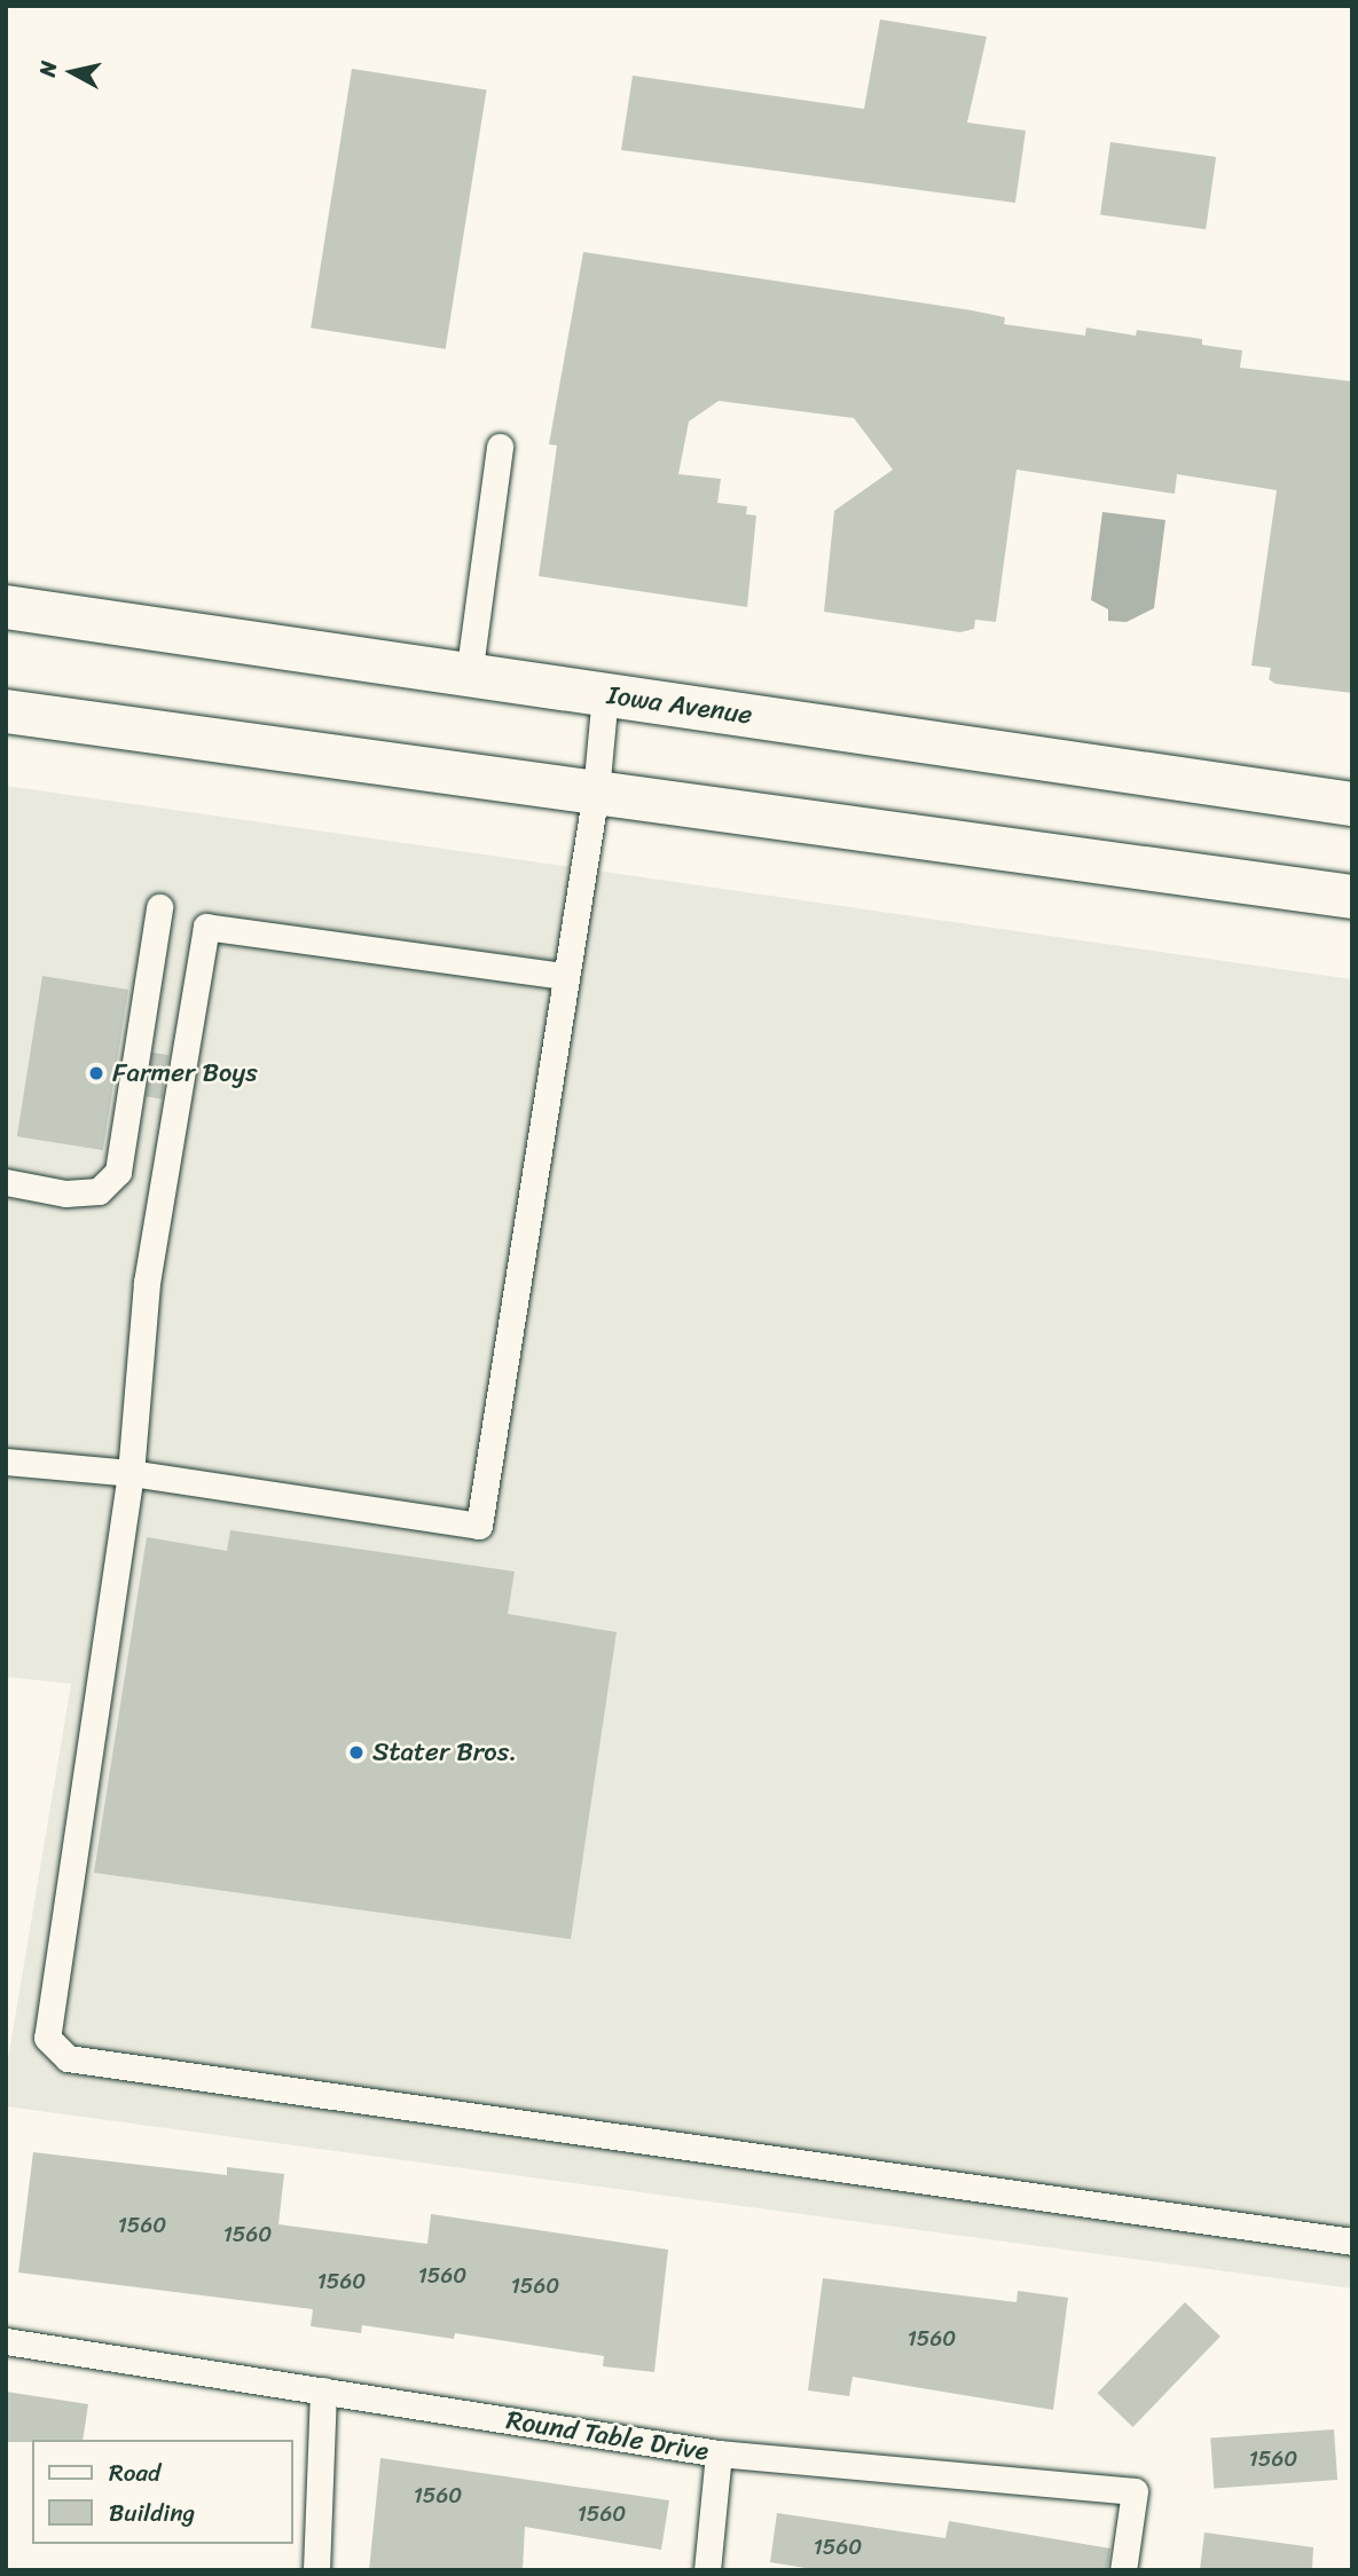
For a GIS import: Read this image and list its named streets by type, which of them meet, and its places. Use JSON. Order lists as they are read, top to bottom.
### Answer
{
  "streets": {
    "main road": ["Iowa Avenue"],
    "lane": ["Round Table Drive"]
  },
  "places": ["Farmer Boys", "Stater Bros."],
  "house_numbers": [
    "1560",
    "1560",
    "1560",
    "1560",
    "1560",
    "1560",
    "1560",
    "1560",
    "1560",
    "1560"
  ],
  "legend": ["Road", "Building"],
  "north": "left"
}
